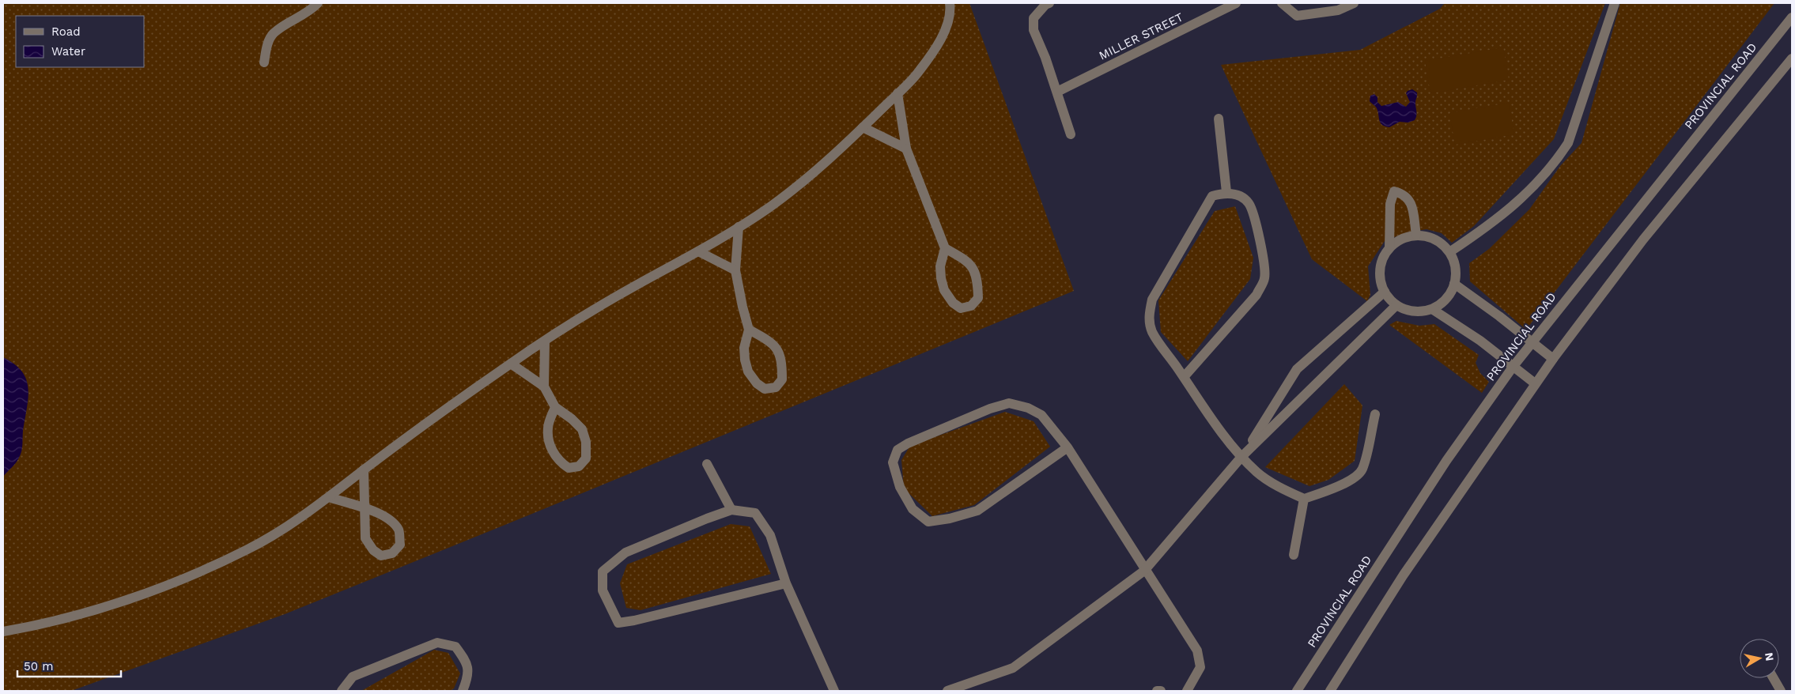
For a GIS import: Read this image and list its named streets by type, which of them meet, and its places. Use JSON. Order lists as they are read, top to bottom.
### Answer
{
  "streets": {
    "street": ["MILLER STREET", "PROVINCIAL ROAD"]
  },
  "legend": ["Road", "Water"],
  "scale_bar": "50 m",
  "north": "right"
}
